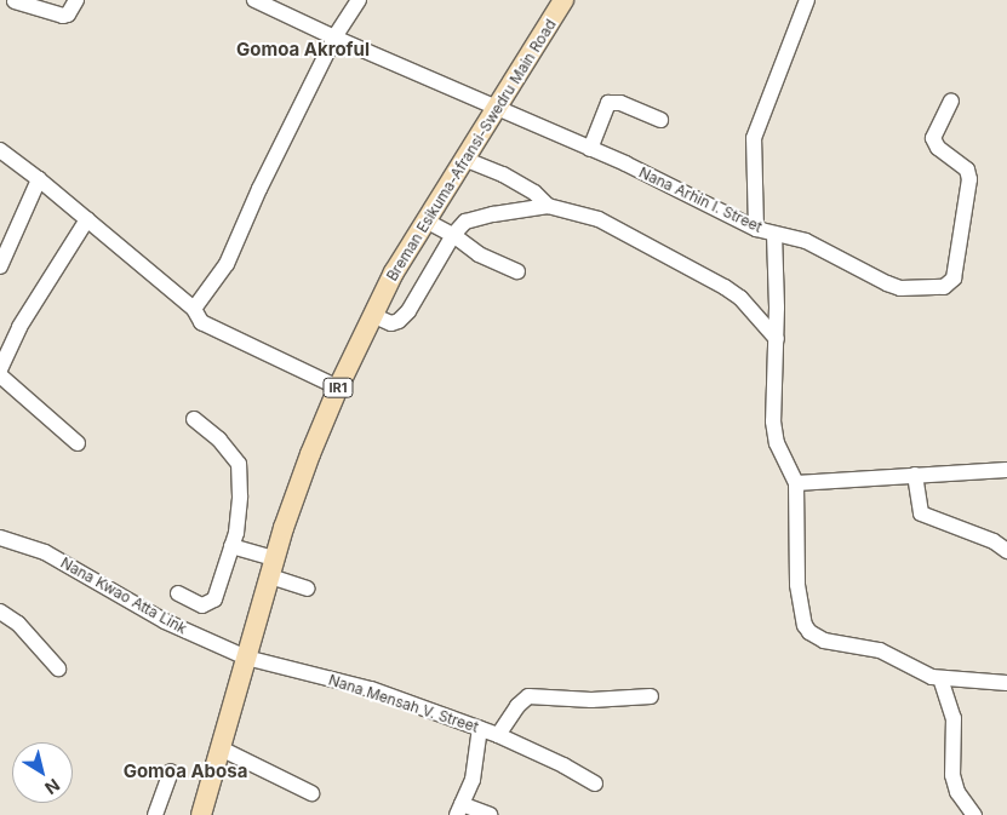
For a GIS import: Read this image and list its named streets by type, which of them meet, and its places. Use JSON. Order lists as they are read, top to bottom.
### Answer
{
  "streets": {
    "main road": ["Breman Esikuma-Afransi-Swedru Main Road", "IR1"],
    "street": ["Nana Arhin I. Street", "Nana Kwao Atta Link", "Nana Mensah V. Street"]
  },
  "crossings": [
    ["Breman Esikuma-Afransi-Swedru Main Road", "Nana Arhin I. Street"],
    ["Breman Esikuma-Afransi-Swedru Main Road", "Nana Kwao Atta Link"],
    ["Breman Esikuma-Afransi-Swedru Main Road", "Nana Mensah V. Street"],
    ["Nana Kwao Atta Link", "Nana Mensah V. Street"]
  ],
  "districts": ["Gomoa Akroful", "Gomoa Abosa"],
  "north": "bottom right"
}
